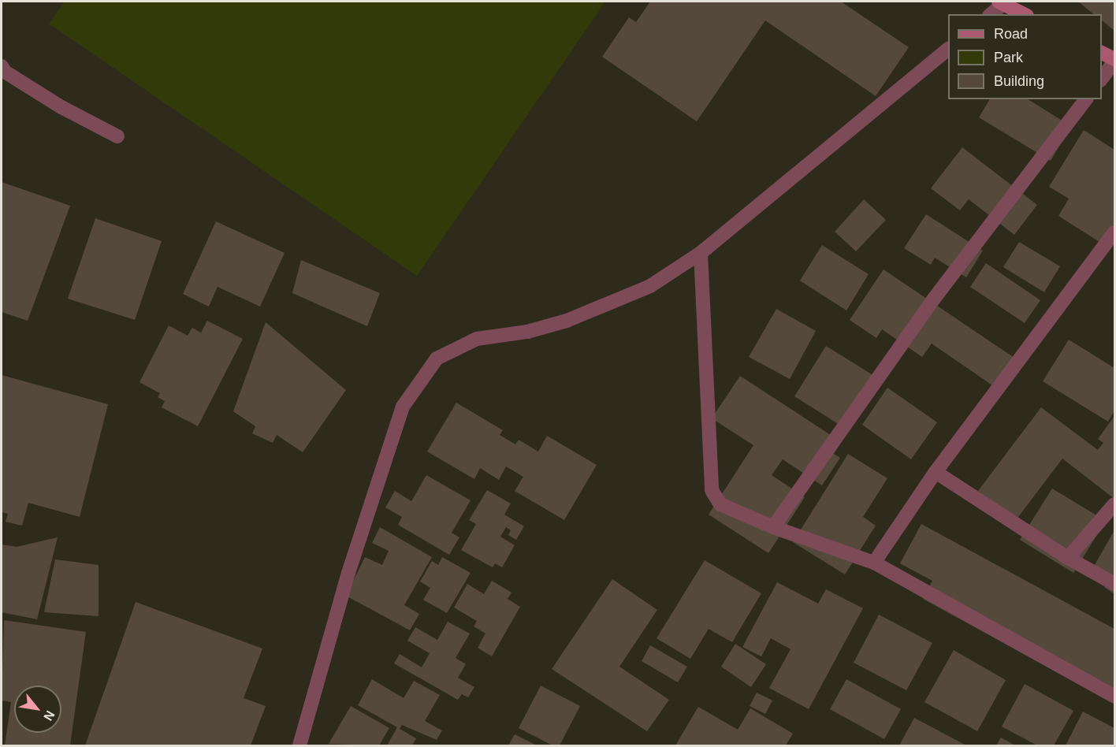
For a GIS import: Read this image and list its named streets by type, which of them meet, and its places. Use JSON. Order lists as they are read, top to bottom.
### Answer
{
  "legend": ["Road", "Park", "Building"],
  "north": "bottom right"
}
